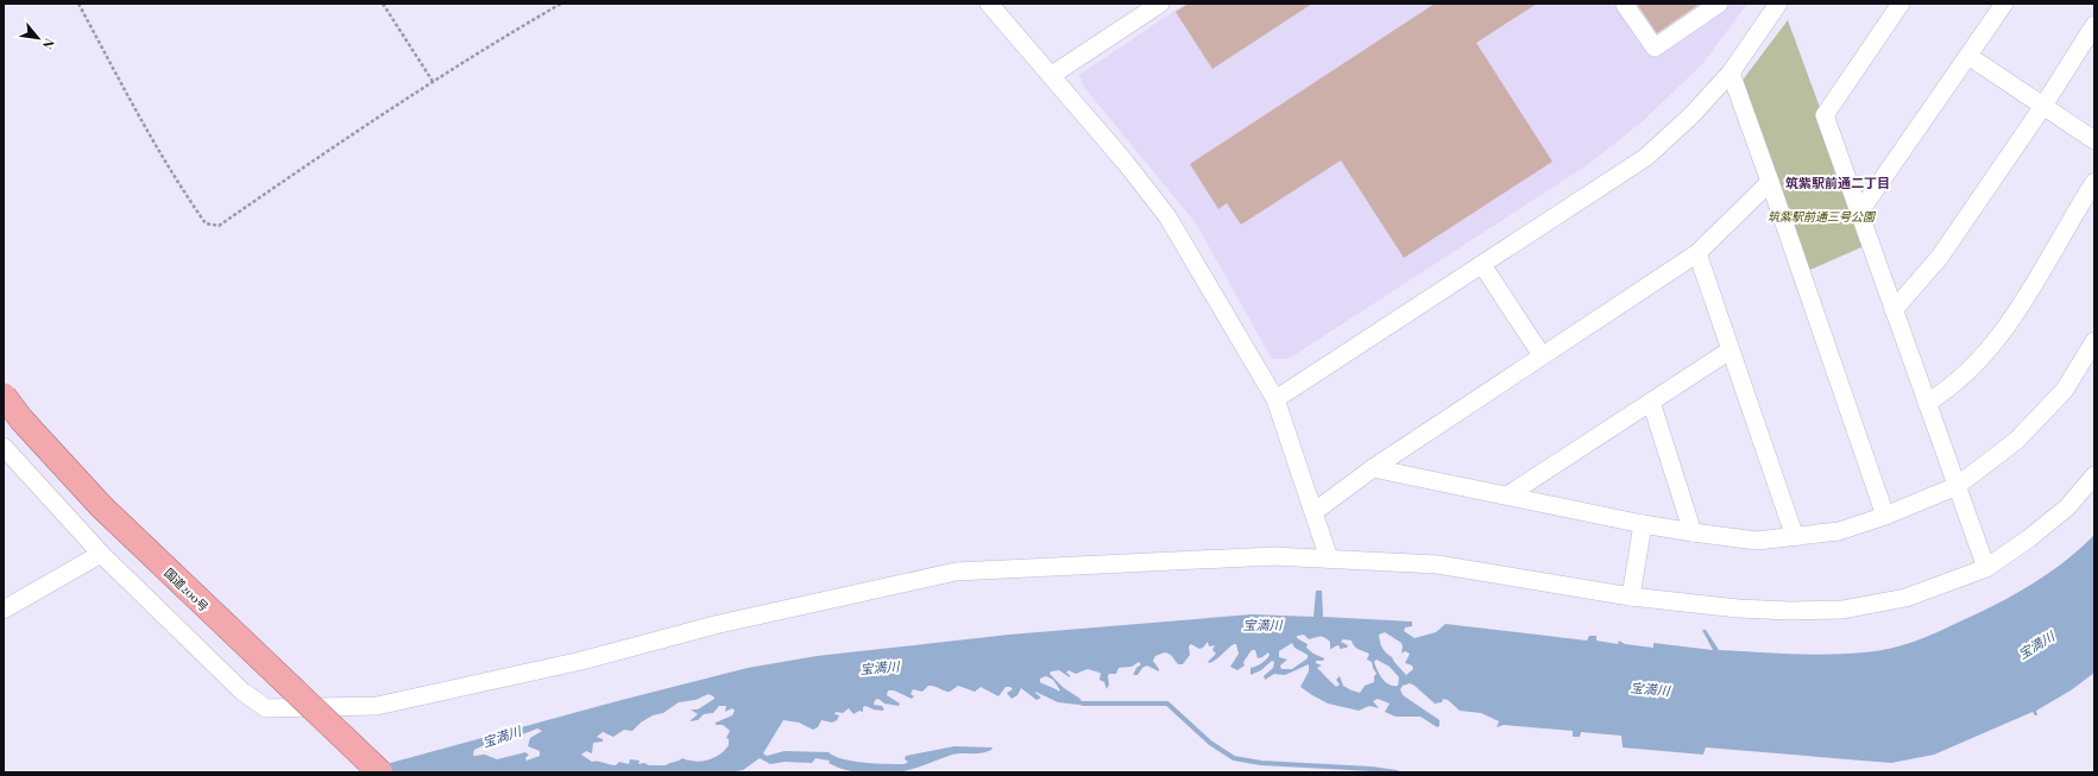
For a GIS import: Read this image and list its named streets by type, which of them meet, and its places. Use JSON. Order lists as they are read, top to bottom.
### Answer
{
  "streets": {
    "highway": ["国道200号"]
  },
  "districts": ["筑紫駅前通二丁目"],
  "water": ["宝満川"],
  "parks": ["筑紫駅前通三号公園"],
  "north": "bottom right"
}
